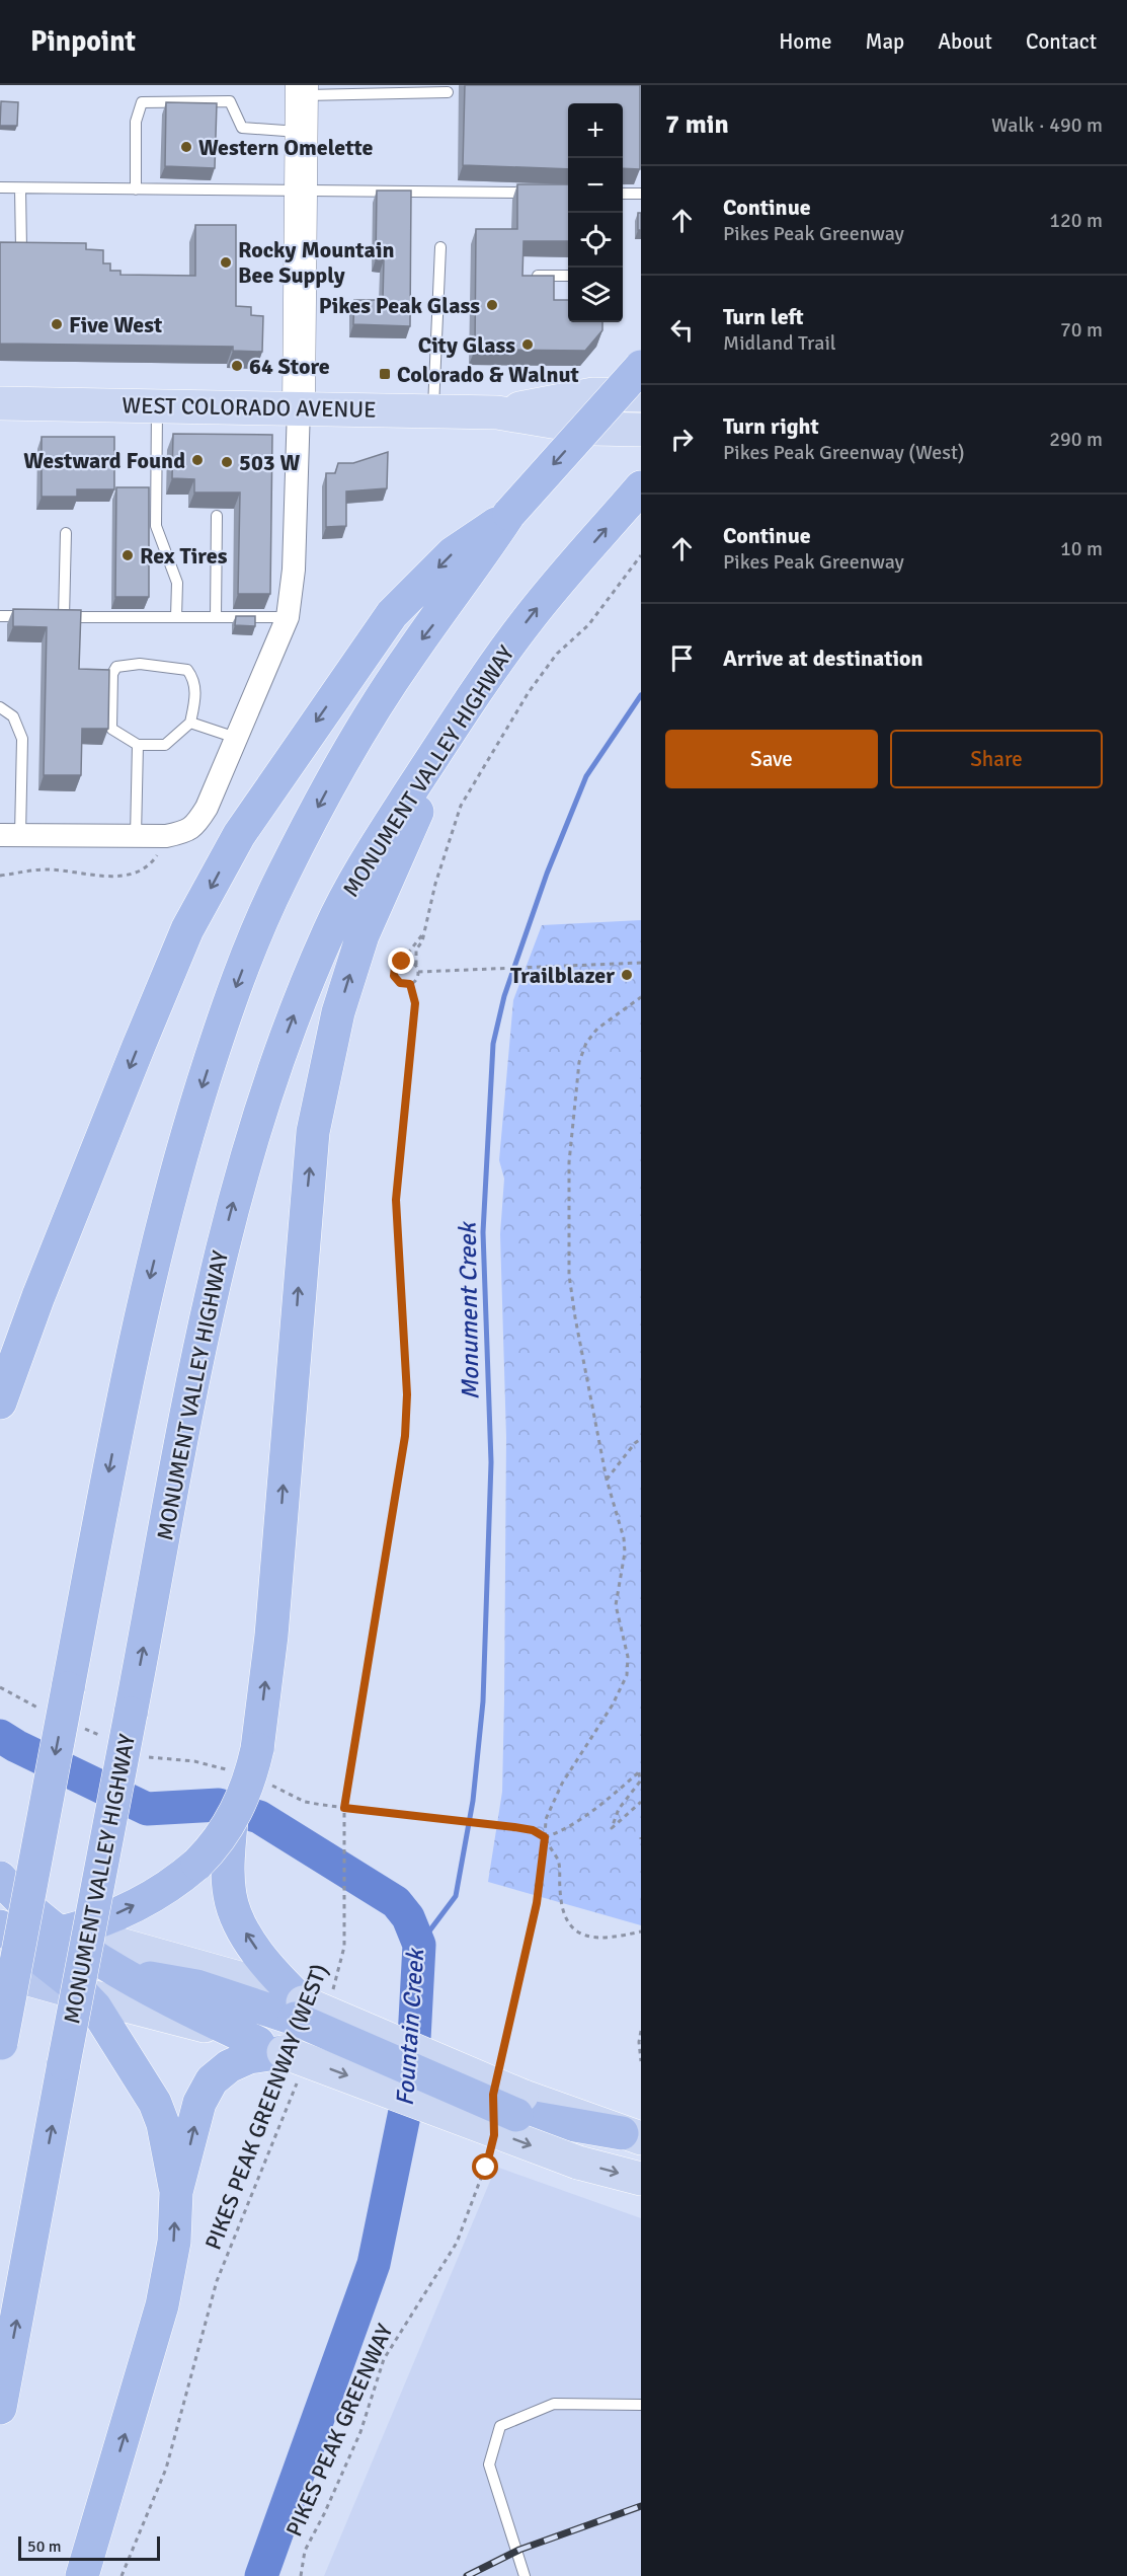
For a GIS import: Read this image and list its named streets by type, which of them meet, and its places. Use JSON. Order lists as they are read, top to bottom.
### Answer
{
  "streets": {
    "highway": ["MONUMENT VALLEY HIGHWAY"],
    "main road": ["WEST COLORADO AVENUE"],
    "path": ["PIKES PEAK GREENWAY (WEST)", "PIKES PEAK GREENWAY"]
  },
  "water": ["Monument Creek", "Fountain Creek"],
  "places": {
    "other": [
      "Western Omelette",
      "Rocky Mountain Bee Supply",
      "Pikes Peak Glass",
      "Five West",
      "City Glass",
      "64 Store",
      "Westward Found",
      "503 W",
      "Rex Tires",
      "Trailblazer"
    ],
    "transit": ["Colorado & Walnut"]
  },
  "scale_bar": "50 m",
  "page": {
    "header": "Pinpoint",
    "nav": [
      "Home",
      "Map",
      "About",
      "Contact"
    ],
    "heading": ["7 min", "Walk · 490 m"],
    "map_buttons": ["+", "−"],
    "list": [
      ["Continue", "Pikes Peak Greenway", "120 m"],
      ["Turn left", "Midland Trail", "70 m"],
      ["Turn right", "Pikes Peak Greenway (West)", "290 m"],
      ["Continue", "Pikes Peak Greenway", "10 m"],
      "Arrive at destination"
    ],
    "buttons": ["Save", "Share"],
    "scale": "50 m"
  }
}
